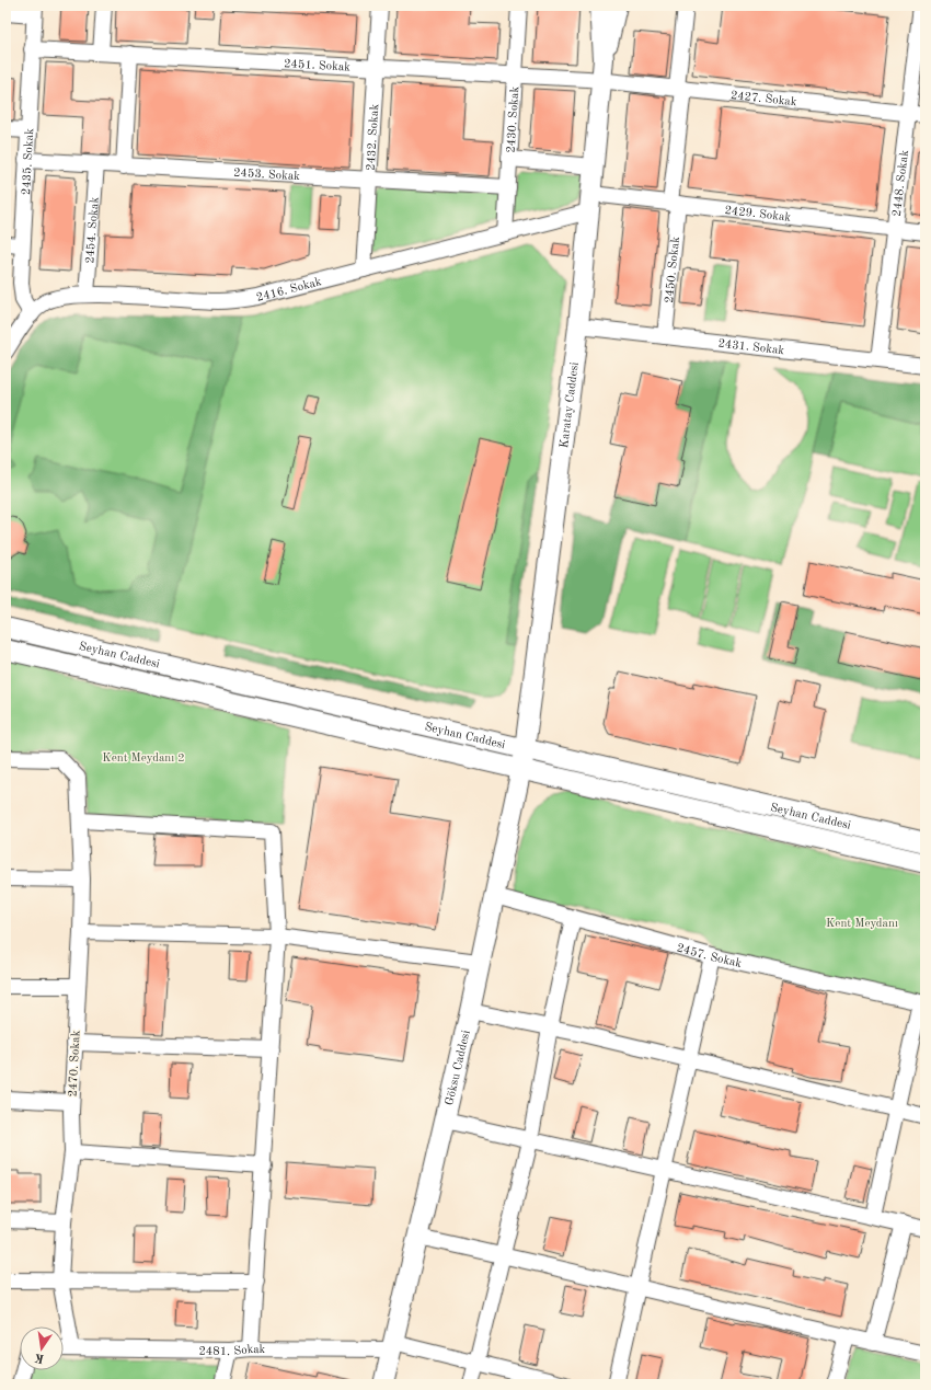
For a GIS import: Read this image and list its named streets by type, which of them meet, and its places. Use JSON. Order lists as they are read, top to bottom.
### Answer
{
  "streets": {
    "street": [
      "2451. Sokak",
      "2427. Sokak",
      "2430. Sokak",
      "2432. Sokak",
      "2435. Sokak",
      "2453. Sokak",
      "2448. Sokak",
      "2429. Sokak",
      "2454. Sokak",
      "2450. Sokak",
      "2416. Sokak",
      "2431. Sokak",
      "Karatay Caddesi",
      "Seyhan Caddesi",
      "2457. Sokak",
      "2470. Sokak",
      "Göksu Caddesi",
      "2481. Sokak"
    ]
  },
  "crossings": [
    ["2451. Sokak", "2427. Sokak"],
    ["2451. Sokak", "2430. Sokak"],
    ["2451. Sokak", "2432. Sokak"],
    ["2451. Sokak", "2435. Sokak"],
    ["2451. Sokak", "Karatay Caddesi"],
    ["2427. Sokak", "2448. Sokak"],
    ["2427. Sokak", "2450. Sokak"],
    ["2427. Sokak", "Karatay Caddesi"],
    ["2430. Sokak", "2453. Sokak"],
    ["2430. Sokak", "2416. Sokak"],
    ["2432. Sokak", "2453. Sokak"],
    ["2432. Sokak", "2416. Sokak"],
    ["2435. Sokak", "2453. Sokak"],
    ["2435. Sokak", "2416. Sokak"],
    ["2453. Sokak", "2454. Sokak"],
    ["2448. Sokak", "2429. Sokak"],
    ["2448. Sokak", "2431. Sokak"],
    ["2429. Sokak", "2450. Sokak"],
    ["2429. Sokak", "2416. Sokak"],
    ["2429. Sokak", "Karatay Caddesi"],
    ["2454. Sokak", "2416. Sokak"],
    ["2450. Sokak", "2431. Sokak"],
    ["2416. Sokak", "Karatay Caddesi"],
    ["2431. Sokak", "Karatay Caddesi"],
    ["Karatay Caddesi", "Seyhan Caddesi"],
    ["Karatay Caddesi", "Göksu Caddesi"],
    ["Seyhan Caddesi", "Göksu Caddesi"],
    ["2457. Sokak", "Göksu Caddesi"],
    ["2470. Sokak", "2481. Sokak"],
    ["Göksu Caddesi", "2481. Sokak"]
  ],
  "parks": ["Kent Meydanı 2", "Kent Meydanı"],
  "north": "bottom"
}
